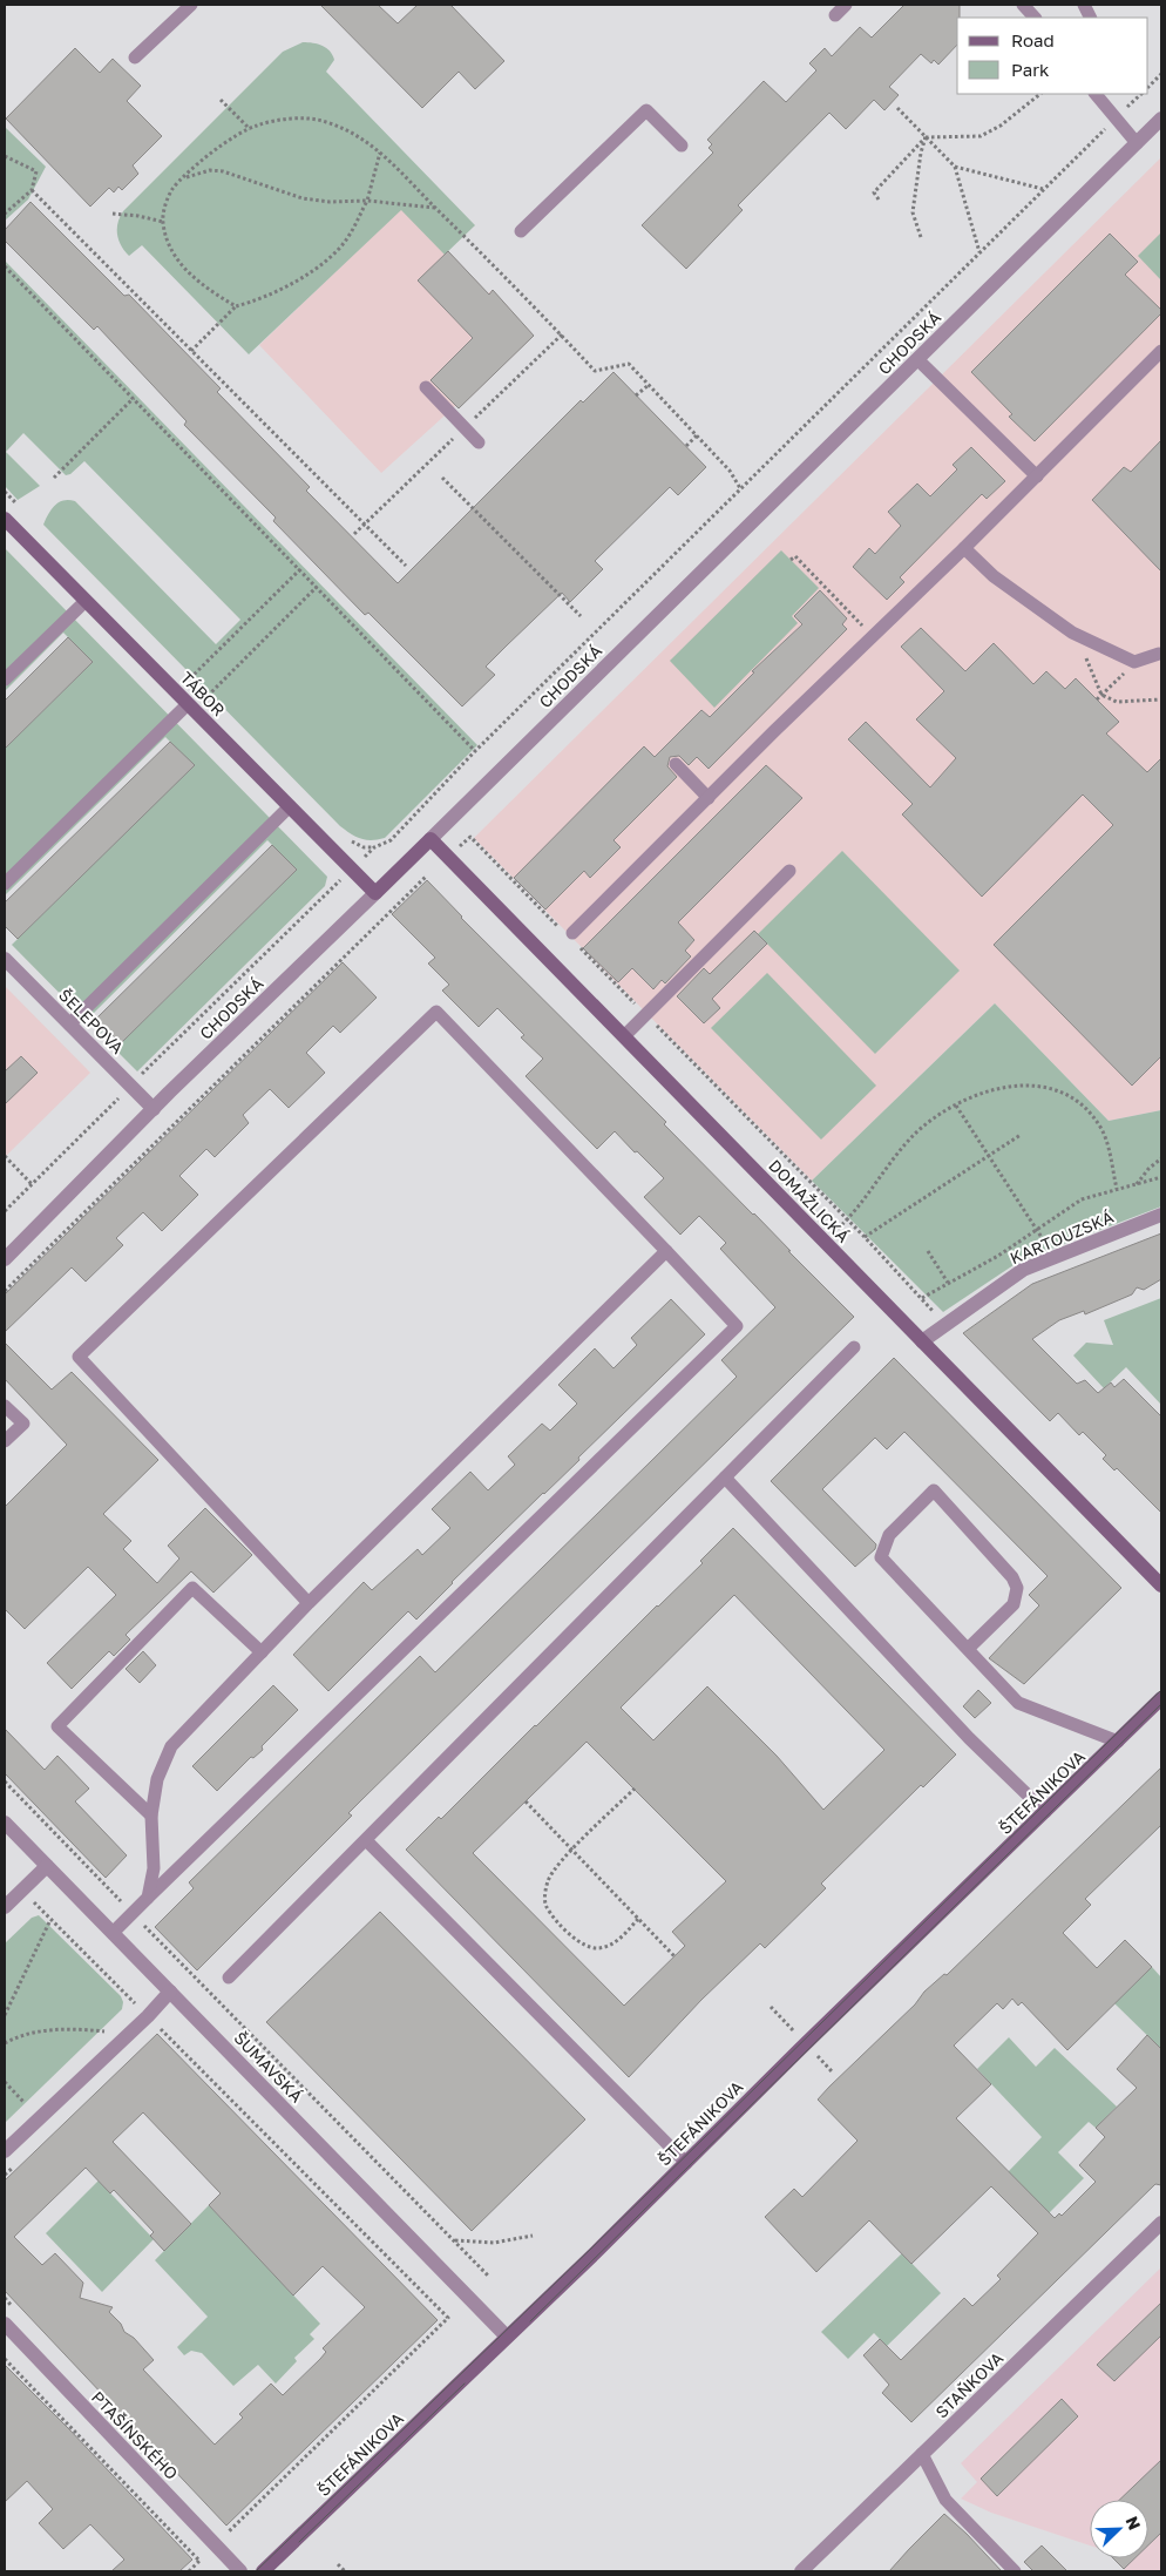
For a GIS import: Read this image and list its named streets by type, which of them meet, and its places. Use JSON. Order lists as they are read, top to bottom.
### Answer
{
  "streets": {
    "street": [
      "CHODSKÁ",
      "TÁBOR",
      "ŠELEPOVA",
      "DOMAŽLICKÁ",
      "KARTOUZSKÁ",
      "ŠTEFÁNIKOVA",
      "ŠUMAVSKÁ",
      "STAŇKOVA",
      "PTAŠÍNSKÉHO"
    ]
  },
  "crossings": [
    ["CHODSKÁ", "TÁBOR"],
    ["CHODSKÁ", "ŠELEPOVA"],
    ["CHODSKÁ", "DOMAŽLICKÁ"],
    ["DOMAŽLICKÁ", "KARTOUZSKÁ"],
    ["ŠTEFÁNIKOVA", "ŠUMAVSKÁ"]
  ],
  "legend": ["Road", "Park"],
  "north": "top right"
}
